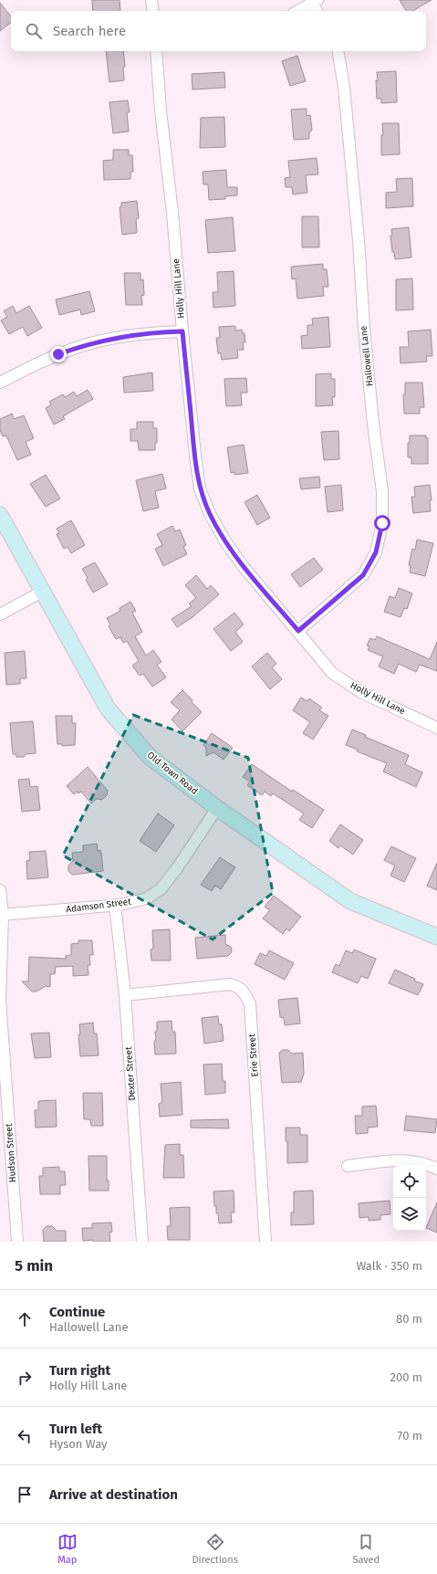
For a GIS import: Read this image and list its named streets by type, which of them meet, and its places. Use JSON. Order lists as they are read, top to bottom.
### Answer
{
  "streets": {
    "main road": ["Old Town Road"],
    "street": [
      "Holly Hill Lane",
      "Hallowell Lane",
      "Adamson Street",
      "Erie Street",
      "Dexter Street",
      "Hudson Street"
    ]
  },
  "crossings": [
    ["Holly Hill Lane", "Hallowell Lane"],
    ["Old Town Road", "Adamson Street"],
    ["Adamson Street", "Dexter Street"],
    ["Adamson Street", "Hudson Street"],
    ["Erie Street", "Dexter Street"]
  ],
  "page": {
    "search": "Search here",
    "heading": ["5 min", "Walk · 350 m"],
    "list": [
      ["Continue", "Hallowell Lane", "80 m"],
      ["Turn right", "Holly Hill Lane", "200 m"],
      ["Turn left", "Hyson Way", "70 m"],
      "Arrive at destination"
    ],
    "nav": ["Map", "Directions", "Saved"]
  }
}
